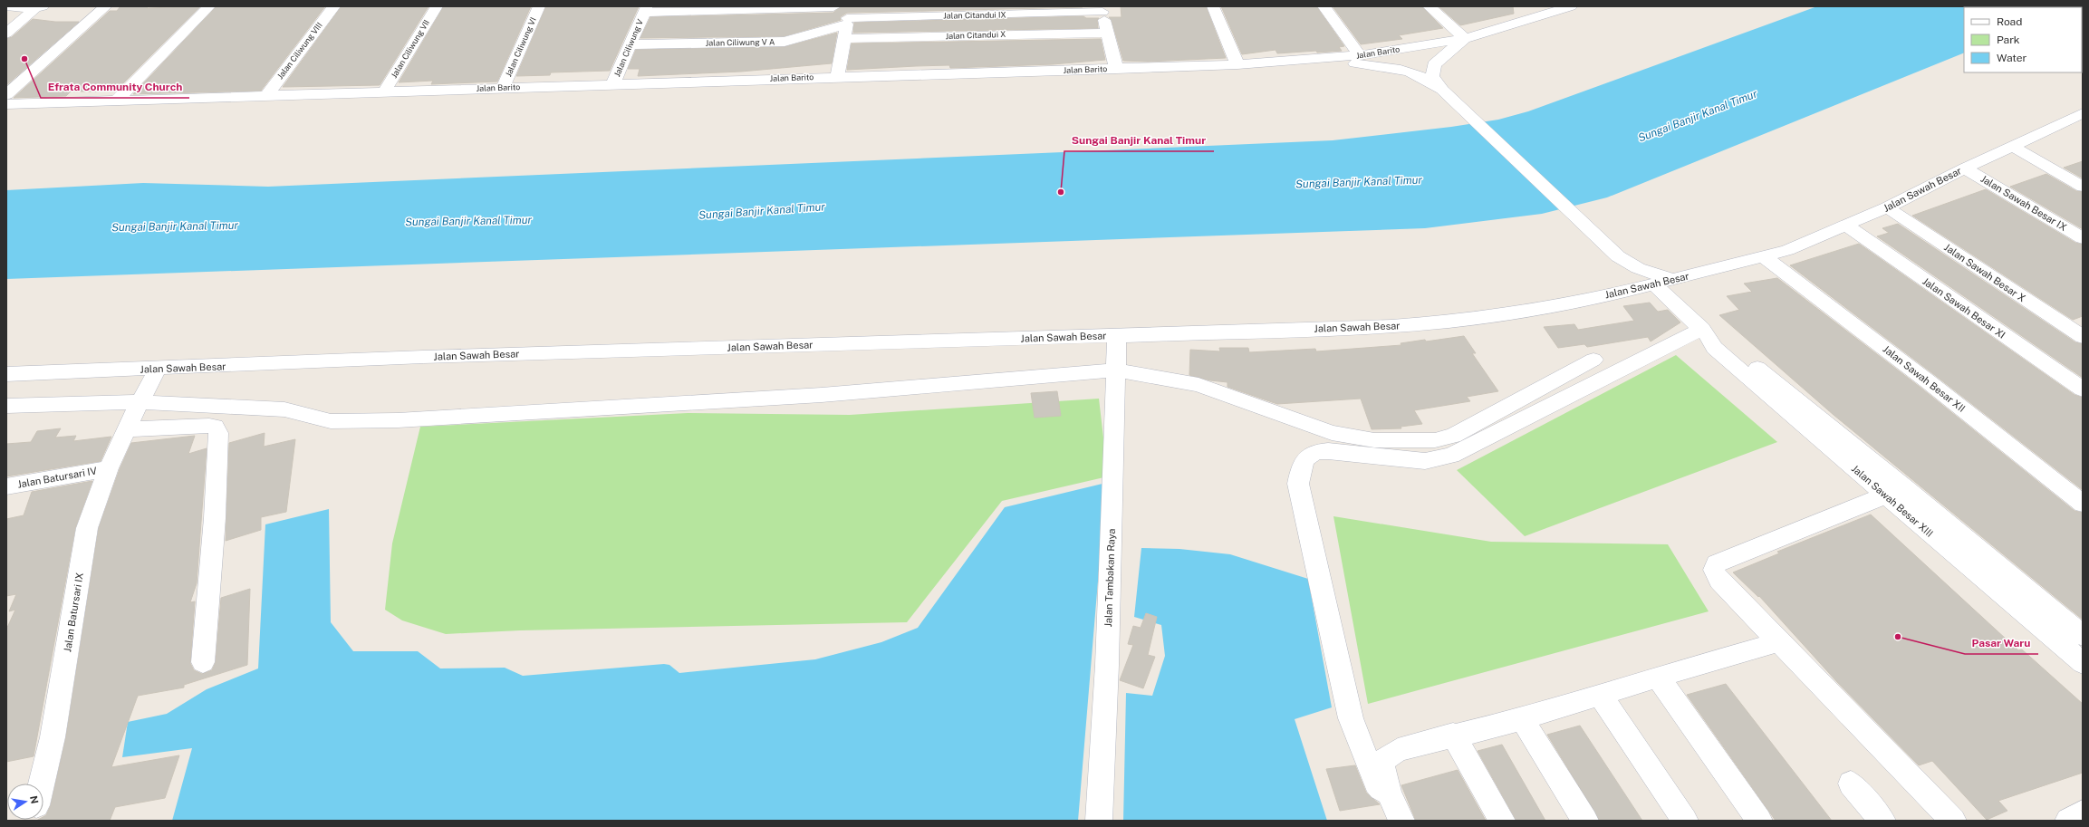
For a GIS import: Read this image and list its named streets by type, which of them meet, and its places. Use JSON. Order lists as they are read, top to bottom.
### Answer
{
  "streets": {
    "street": [
      "Jalan Citandui IX",
      "Jalan Citandui X",
      "Jalan Ciliwung V A",
      "Jalan Ciliwung VI",
      "Jalan Ciliwung V",
      "Jalan Ciliwung VII",
      "Jalan Ciliwung VIII",
      "Jalan Barito",
      "Jalan Sawah Besar",
      "Jalan Sawah Besar IX",
      "Jalan Sawah Besar X",
      "Jalan Sawah Besar XI",
      "Jalan Sawah Besar XII",
      "Jalan Batursari IV",
      "Jalan Sawah Besar XIII",
      "Jalan Tambakan Raya",
      "Jalan Batursari IX"
    ]
  },
  "crossings": [
    ["Jalan Citandui IX", "Jalan Ciliwung V A"],
    ["Jalan Ciliwung V A", "Jalan Ciliwung V"],
    ["Jalan Ciliwung VI", "Jalan Barito"],
    ["Jalan Ciliwung V", "Jalan Barito"],
    ["Jalan Ciliwung VII", "Jalan Barito"],
    ["Jalan Ciliwung VIII", "Jalan Barito"],
    ["Jalan Sawah Besar", "Jalan Sawah Besar IX"],
    ["Jalan Sawah Besar", "Jalan Sawah Besar X"],
    ["Jalan Sawah Besar", "Jalan Sawah Besar XI"],
    ["Jalan Sawah Besar", "Jalan Sawah Besar XII"],
    ["Jalan Sawah Besar", "Jalan Sawah Besar XIII"],
    ["Jalan Sawah Besar", "Jalan Tambakan Raya"],
    ["Jalan Sawah Besar", "Jalan Batursari IX"],
    ["Jalan Batursari IV", "Jalan Batursari IX"]
  ],
  "water": ["Sungai Banjir Kanal Timur"],
  "places": ["Efrata Community Church", "Sungai Banjir Kanal Timur", "Pasar Waru"],
  "legend": ["Road", "Park", "Water"],
  "north": "right"
}
